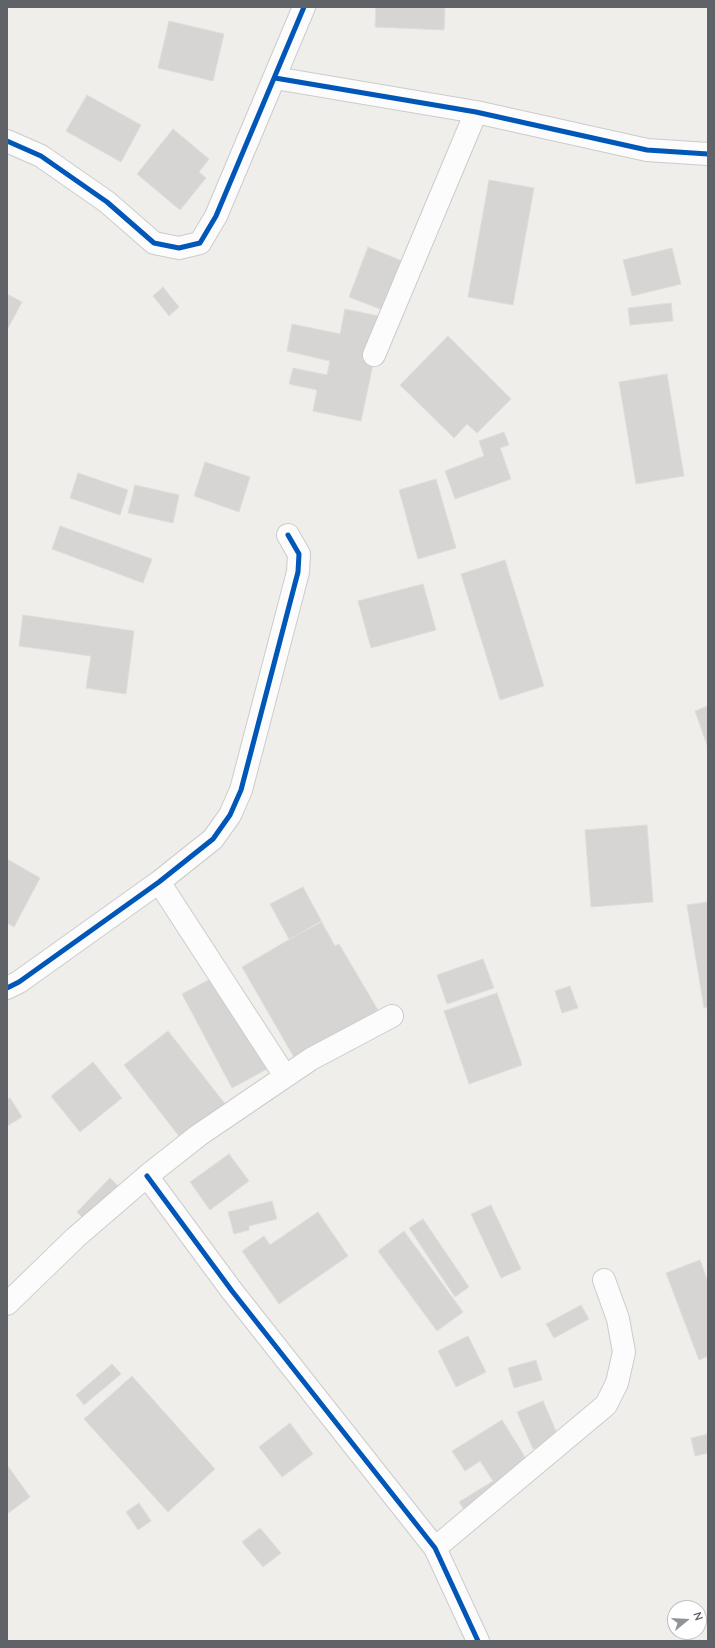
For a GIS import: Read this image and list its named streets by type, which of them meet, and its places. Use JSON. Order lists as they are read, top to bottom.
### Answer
{
  "north": "right"
}
